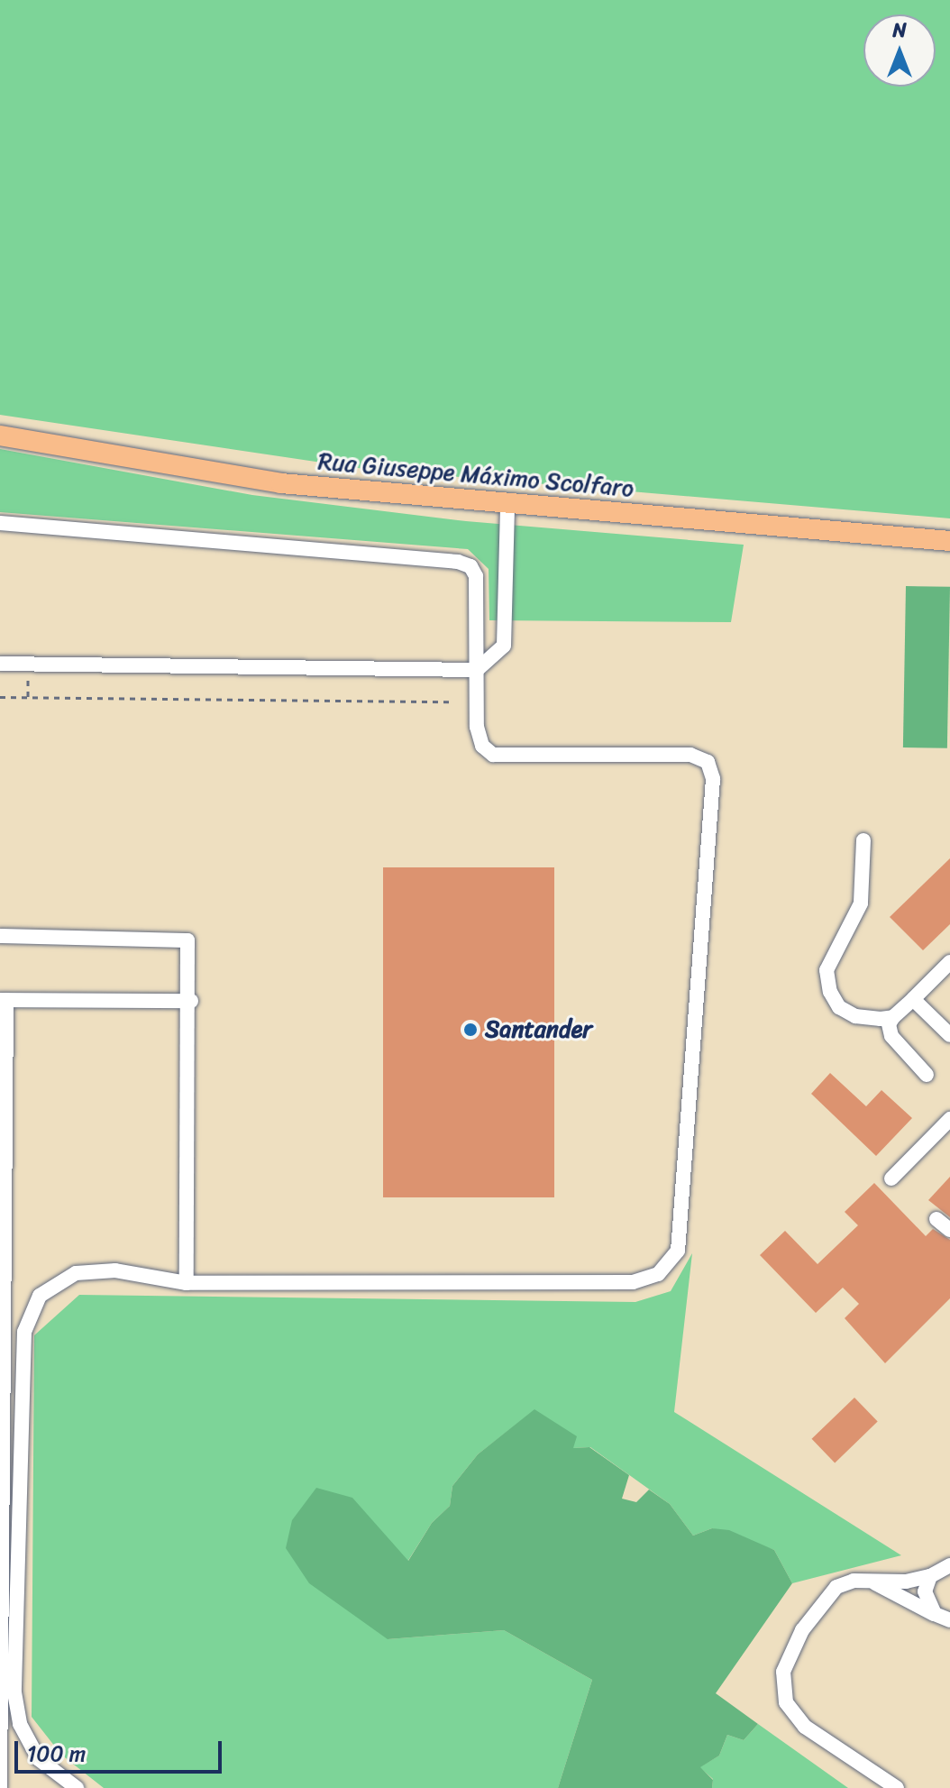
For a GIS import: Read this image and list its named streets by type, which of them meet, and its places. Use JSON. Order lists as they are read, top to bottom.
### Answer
{
  "streets": {
    "main road": ["Rua Giuseppe Máximo Scolfaro"]
  },
  "places": ["Santander"],
  "scale_bar": "100 m",
  "north": "top"
}
